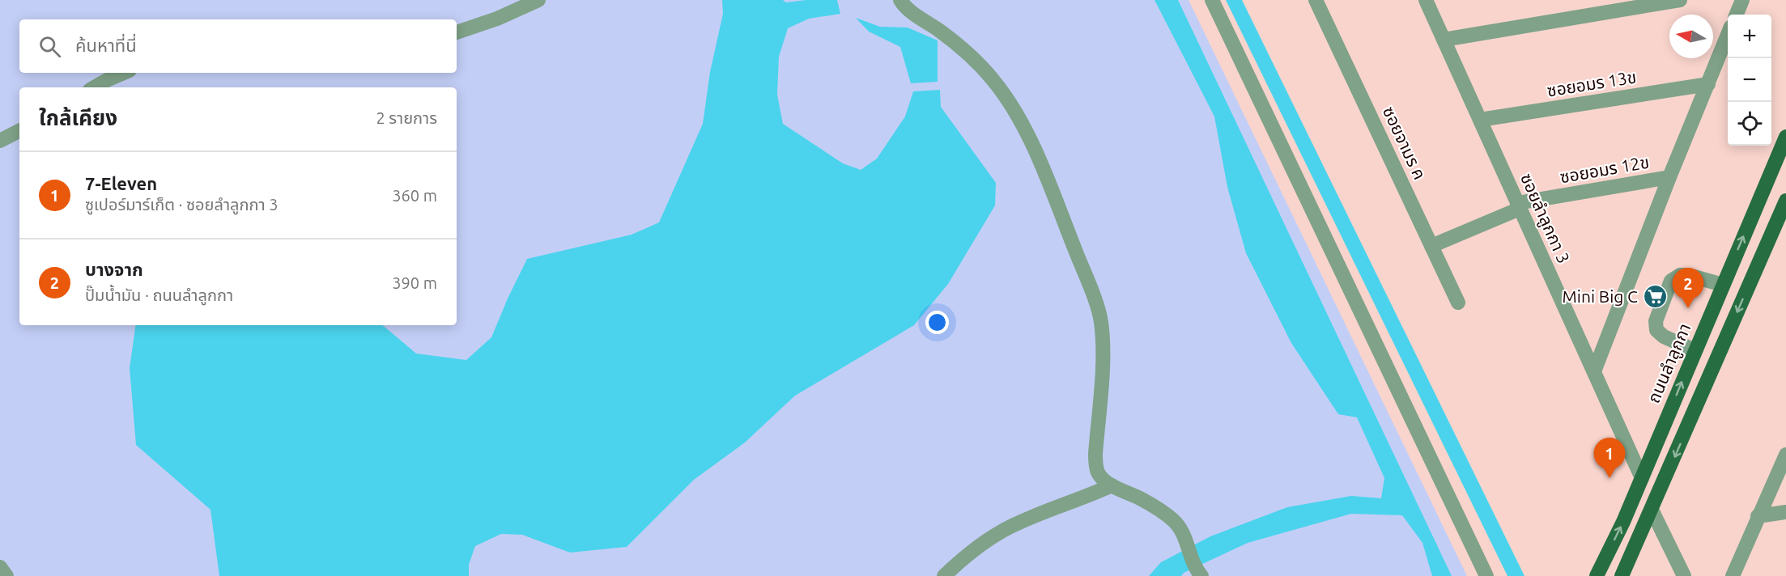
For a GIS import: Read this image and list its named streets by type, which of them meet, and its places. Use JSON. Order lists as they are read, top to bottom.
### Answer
{
  "streets": {
    "main road": ["ถนนลำลูกกา"],
    "street": [
      "ซอยอมร 13ข",
      "ซอยจามร ค",
      "ซอยอมร 12ข",
      "ซอยลำลูกกา 3"
    ]
  },
  "crossings": [
    ["ซอยอมร 13ข", "ซอยลำลูกกา 3"],
    ["ซอยจามร ค", "ซอยอมร 12ข"],
    ["ซอยอมร 12ข", "ซอยลำลูกกา 3"],
    ["ซอยลำลูกกา 3", "ถนนลำลูกกา"]
  ],
  "places": {
    "supermarket": ["Mini Big C"]
  },
  "north": "left",
  "page": {
    "map_buttons": ["+", "−"],
    "search": "ค้นหาที่นี่",
    "heading": ["ใกล้เคียง", "2 รายการ"],
    "list": [
      {
        "mark": "1",
        "name": "7-Eleven",
        "note": "ซูเปอร์มาร์เก็ต · ซอยลำลูกกา 3",
        "value": "360 m"
      },
      {
        "mark": "2",
        "name": "บางจาก",
        "note": "ปั๊มน้ำมัน · ถนนลำลูกกา",
        "value": "390 m"
      }
    ],
    "pins": ["2", "1"]
  }
}
